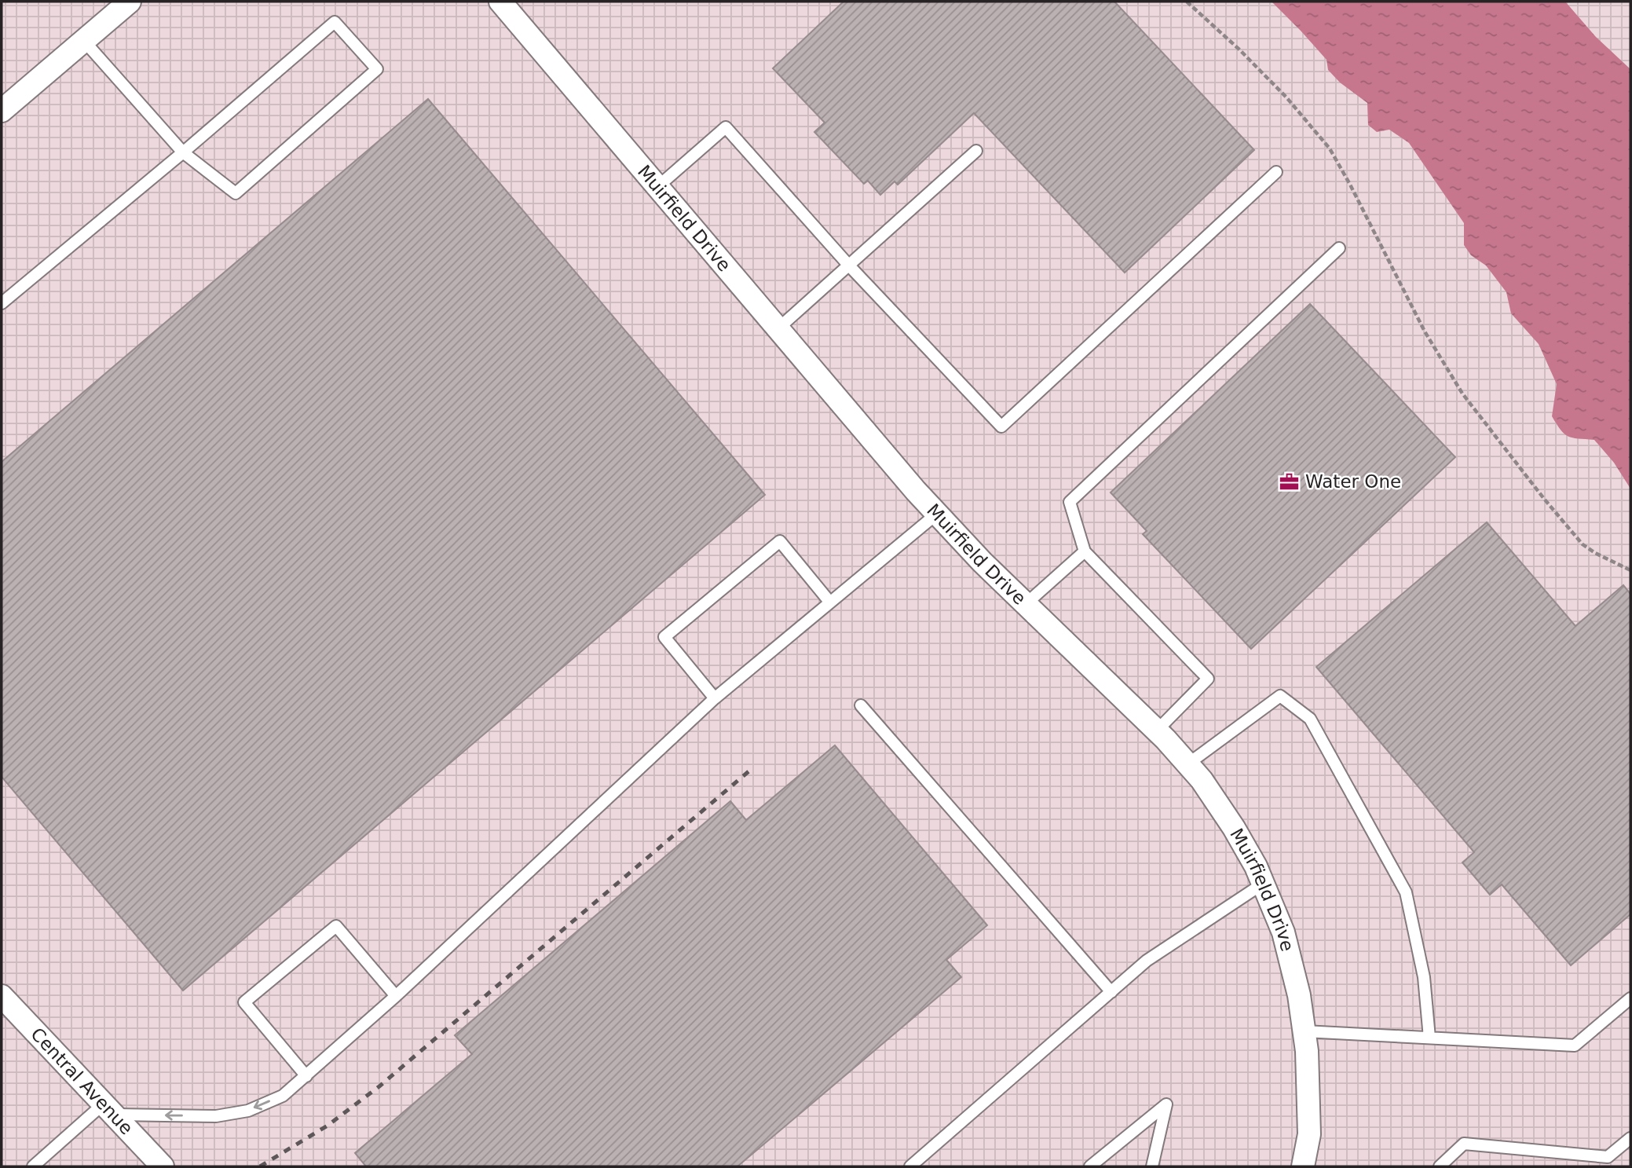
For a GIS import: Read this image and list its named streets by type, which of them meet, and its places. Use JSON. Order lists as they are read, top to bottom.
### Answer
{
  "streets": {
    "street": ["Muirfield Drive", "Central Avenue"]
  },
  "places": {
    "office": ["Water One"]
  }
}
